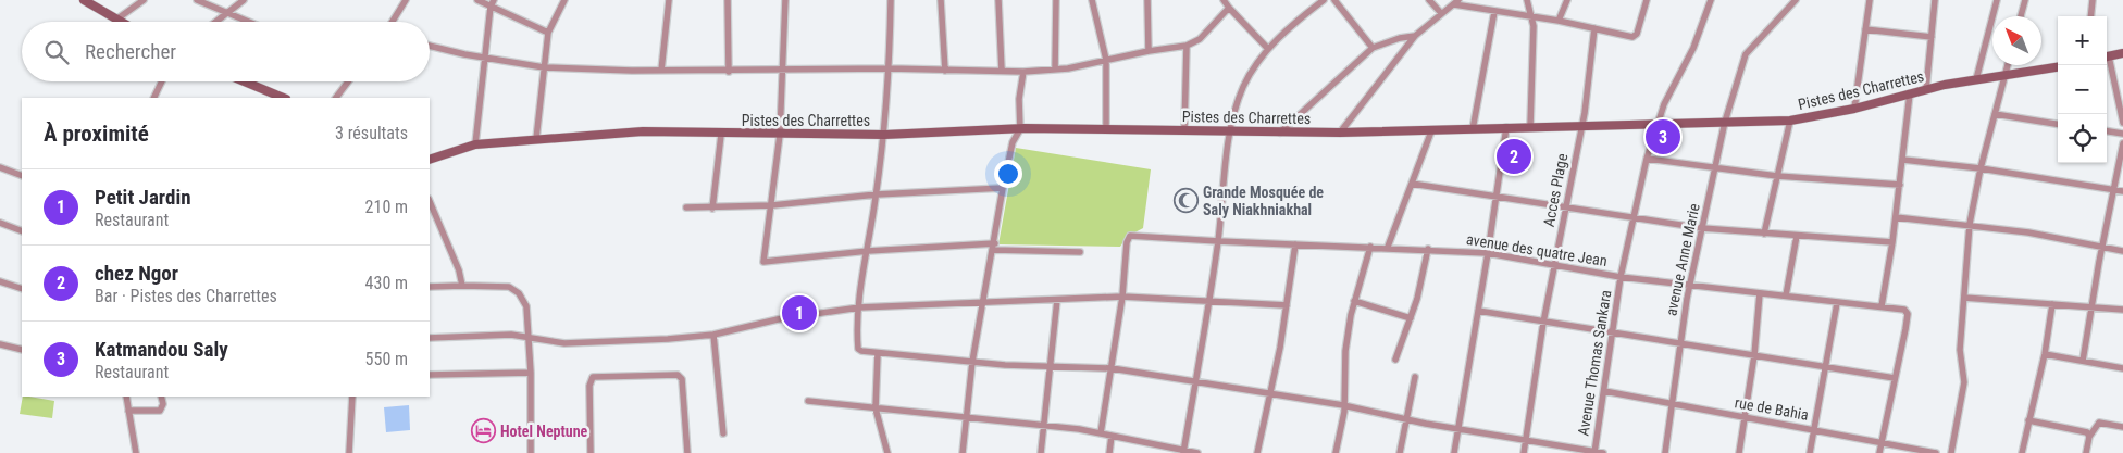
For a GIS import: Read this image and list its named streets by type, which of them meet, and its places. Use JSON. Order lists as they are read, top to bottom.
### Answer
{
  "streets": {
    "main road": ["Pistes des Charrettes"],
    "street": [
      "Acces Plage",
      "avenue des quatre Jean",
      "avenue Anne Marie",
      "Avenue Thomas Sankara",
      "rue de Bahia"
    ]
  },
  "crossings": [
    ["Pistes des Charrettes", "Acces Plage"],
    ["Pistes des Charrettes", "avenue Anne Marie"],
    ["Pistes des Charrettes", "Avenue Thomas Sankara"],
    ["Acces Plage", "avenue des quatre Jean"],
    ["avenue des quatre Jean", "avenue Anne Marie"],
    ["avenue des quatre Jean", "Avenue Thomas Sankara"],
    ["avenue Anne Marie", "rue de Bahia"],
    ["Avenue Thomas Sankara", "rue de Bahia"]
  ],
  "places": {
    "mosque": ["Grande Mosquée de Saly Niakhniakhal"],
    "hotel": ["Hotel Neptune"]
  },
  "north": "top left",
  "page": {
    "map_buttons": ["+", "−"],
    "search": "Rechercher",
    "heading": ["À proximité", "3 résultats"],
    "pins": ["3", "2", "1"],
    "list": [
      {
        "mark": "1",
        "name": "Petit Jardin",
        "note": "Restaurant",
        "value": "210 m"
      },
      {
        "mark": "2",
        "name": "chez Ngor",
        "note": "Bar · Pistes des Charrettes",
        "value": "430 m"
      },
      {
        "mark": "3",
        "name": "Katmandou Saly",
        "note": "Restaurant",
        "value": "550 m"
      }
    ]
  }
}
